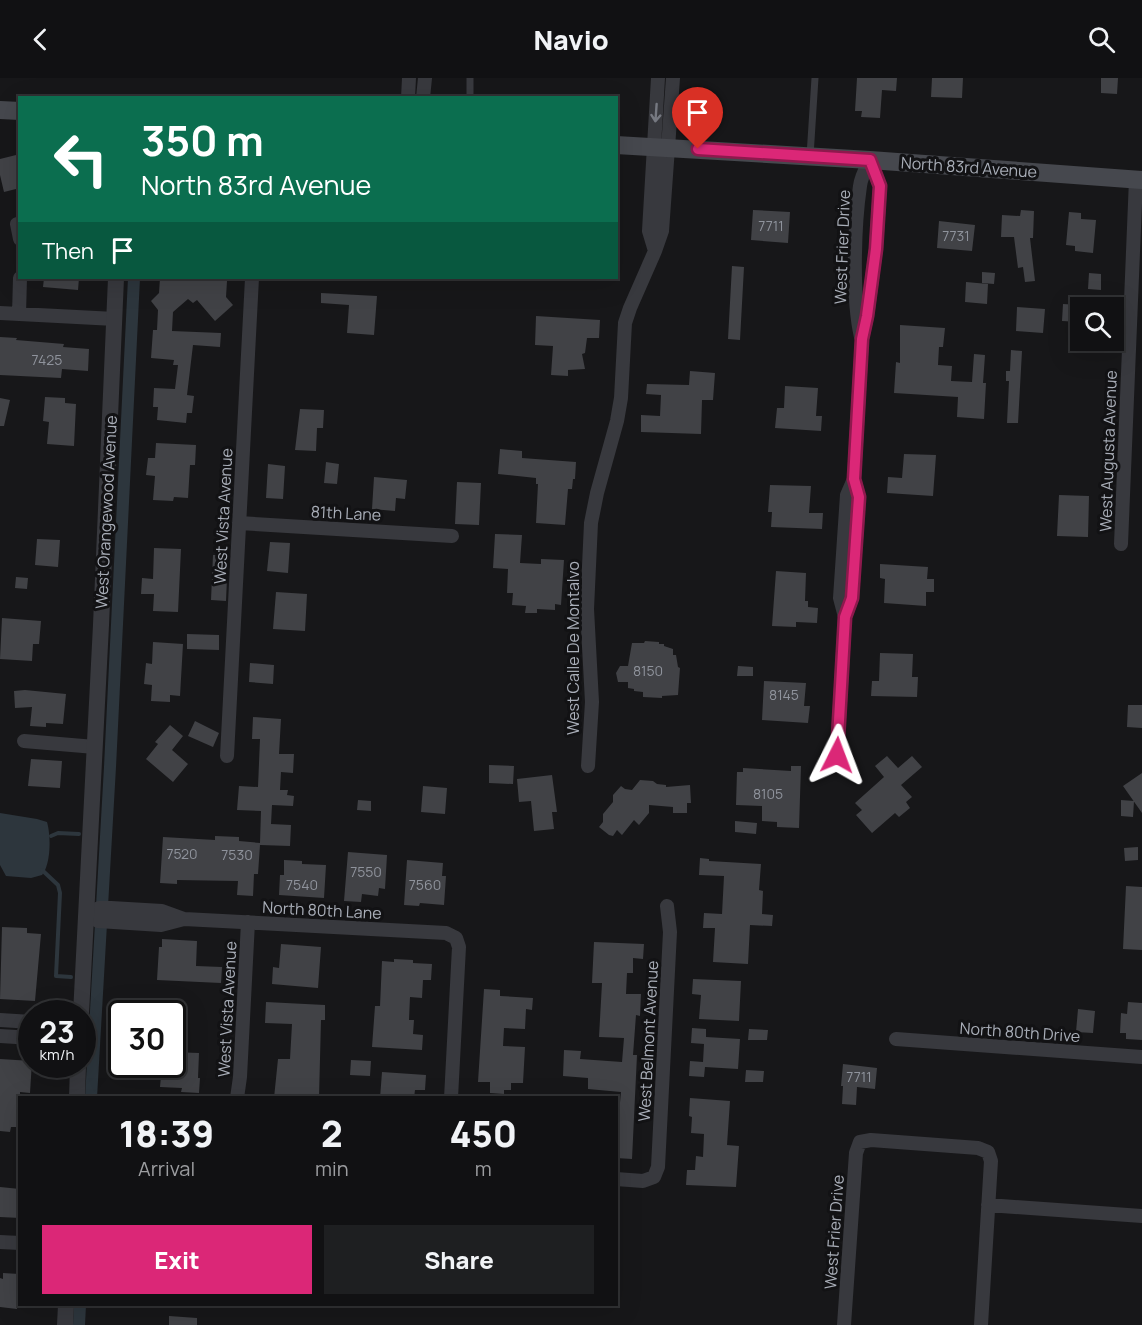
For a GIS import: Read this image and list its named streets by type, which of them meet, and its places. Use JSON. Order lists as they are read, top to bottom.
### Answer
{
  "streets": {
    "main road": ["North 83rd Avenue"],
    "street": [
      "West Frier Drive",
      "West Augusta Avenue",
      "West Orangewood Avenue",
      "81th Lane",
      "West Vista Avenue",
      "West Calle De Montalvo",
      "North 80th Lane",
      "North 80th Drive",
      "West Belmont Avenue"
    ]
  },
  "crossings": [
    ["North 83rd Avenue", "West Frier Drive"],
    ["North 83rd Avenue", "West Augusta Avenue"],
    ["North 83rd Avenue", "West Calle De Montalvo"],
    ["West Orangewood Avenue", "North 80th Lane"],
    ["81th Lane", "West Vista Avenue"],
    ["West Vista Avenue", "North 80th Lane"]
  ],
  "house_numbers": [
    "7711",
    "7731",
    "7425",
    "8150",
    "8145",
    "8105",
    "7520",
    "7530",
    "7550",
    "7540",
    "7560",
    "7711"
  ],
  "page": {
    "header": "Navio",
    "turn": ["350 m", "North 83rd Avenue"],
    "then": "Then",
    "speed": "23 km/h",
    "limit": "30",
    "eta": [
      "18:39",
      "Arrival",
      "2",
      "min",
      "450",
      "m"
    ],
    "buttons": ["Exit", "Share"]
  }
}
